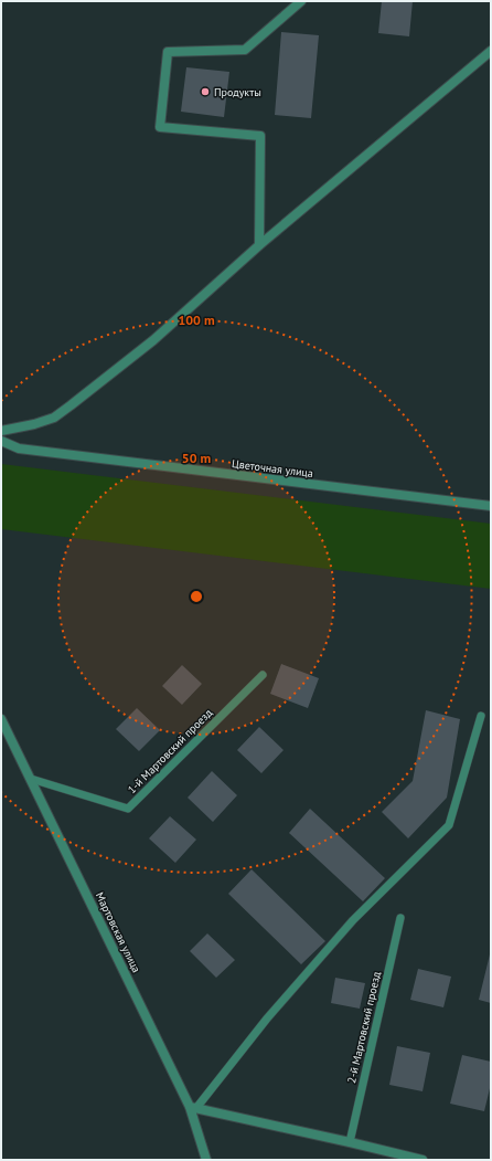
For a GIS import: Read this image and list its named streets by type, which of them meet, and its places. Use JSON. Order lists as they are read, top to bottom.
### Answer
{
  "streets": {
    "street": ["Цветочная улица", "Мартовская улица"],
    "lane": ["1-й Мартовский проезд", "2-й Мартовский проезд"]
  },
  "crossings": [
    ["1-й Мартовский проезд", "Мартовская улица"]
  ],
  "places": ["Продукты"],
  "rings": ["100 m", "50 m"]
}
